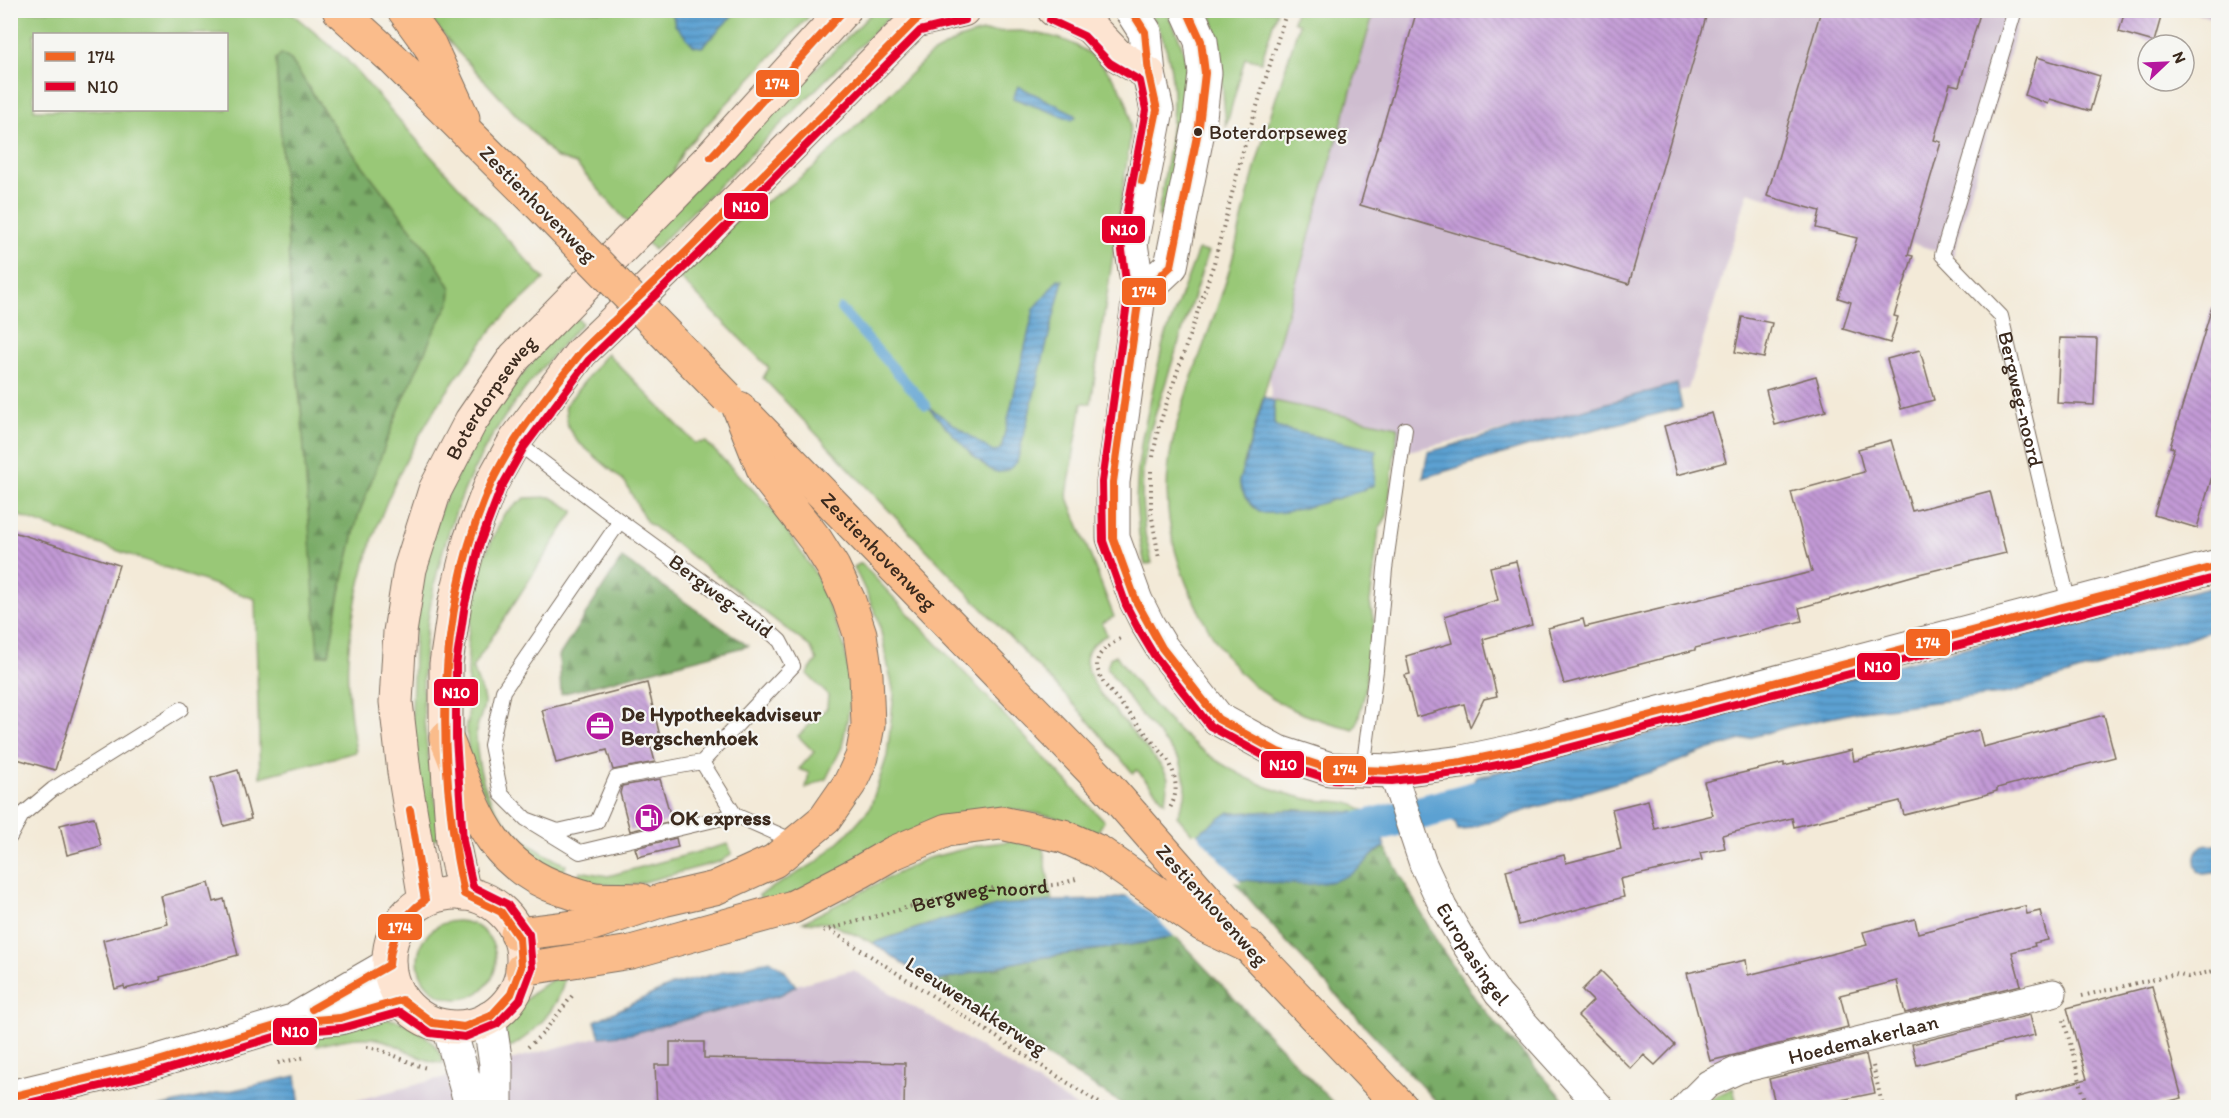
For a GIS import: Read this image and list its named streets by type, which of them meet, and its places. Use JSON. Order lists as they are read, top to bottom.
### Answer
{
  "streets": {
    "main road": ["Zestienhovenweg", "Boterdorpseweg"],
    "street": ["Europasingel", "Hoedemakerlaan"],
    "lane": ["Bergweg-noord", "Bergweg-zuid"],
    "path": ["Leeuwenakkerweg"]
  },
  "crossings": [
    ["Bergweg-noord", "Leeuwenakkerweg"],
    ["Boterdorpseweg", "Bergweg-zuid"]
  ],
  "places": {
    "other": ["Boterdorpseweg"],
    "office": ["De Hypotheekadviseur Bergschenhoek"],
    "fuel station": ["OK express"]
  },
  "lines": ["transit line 174", "transit line N10"],
  "legend": ["174", "N10"],
  "north": "top right"
}
